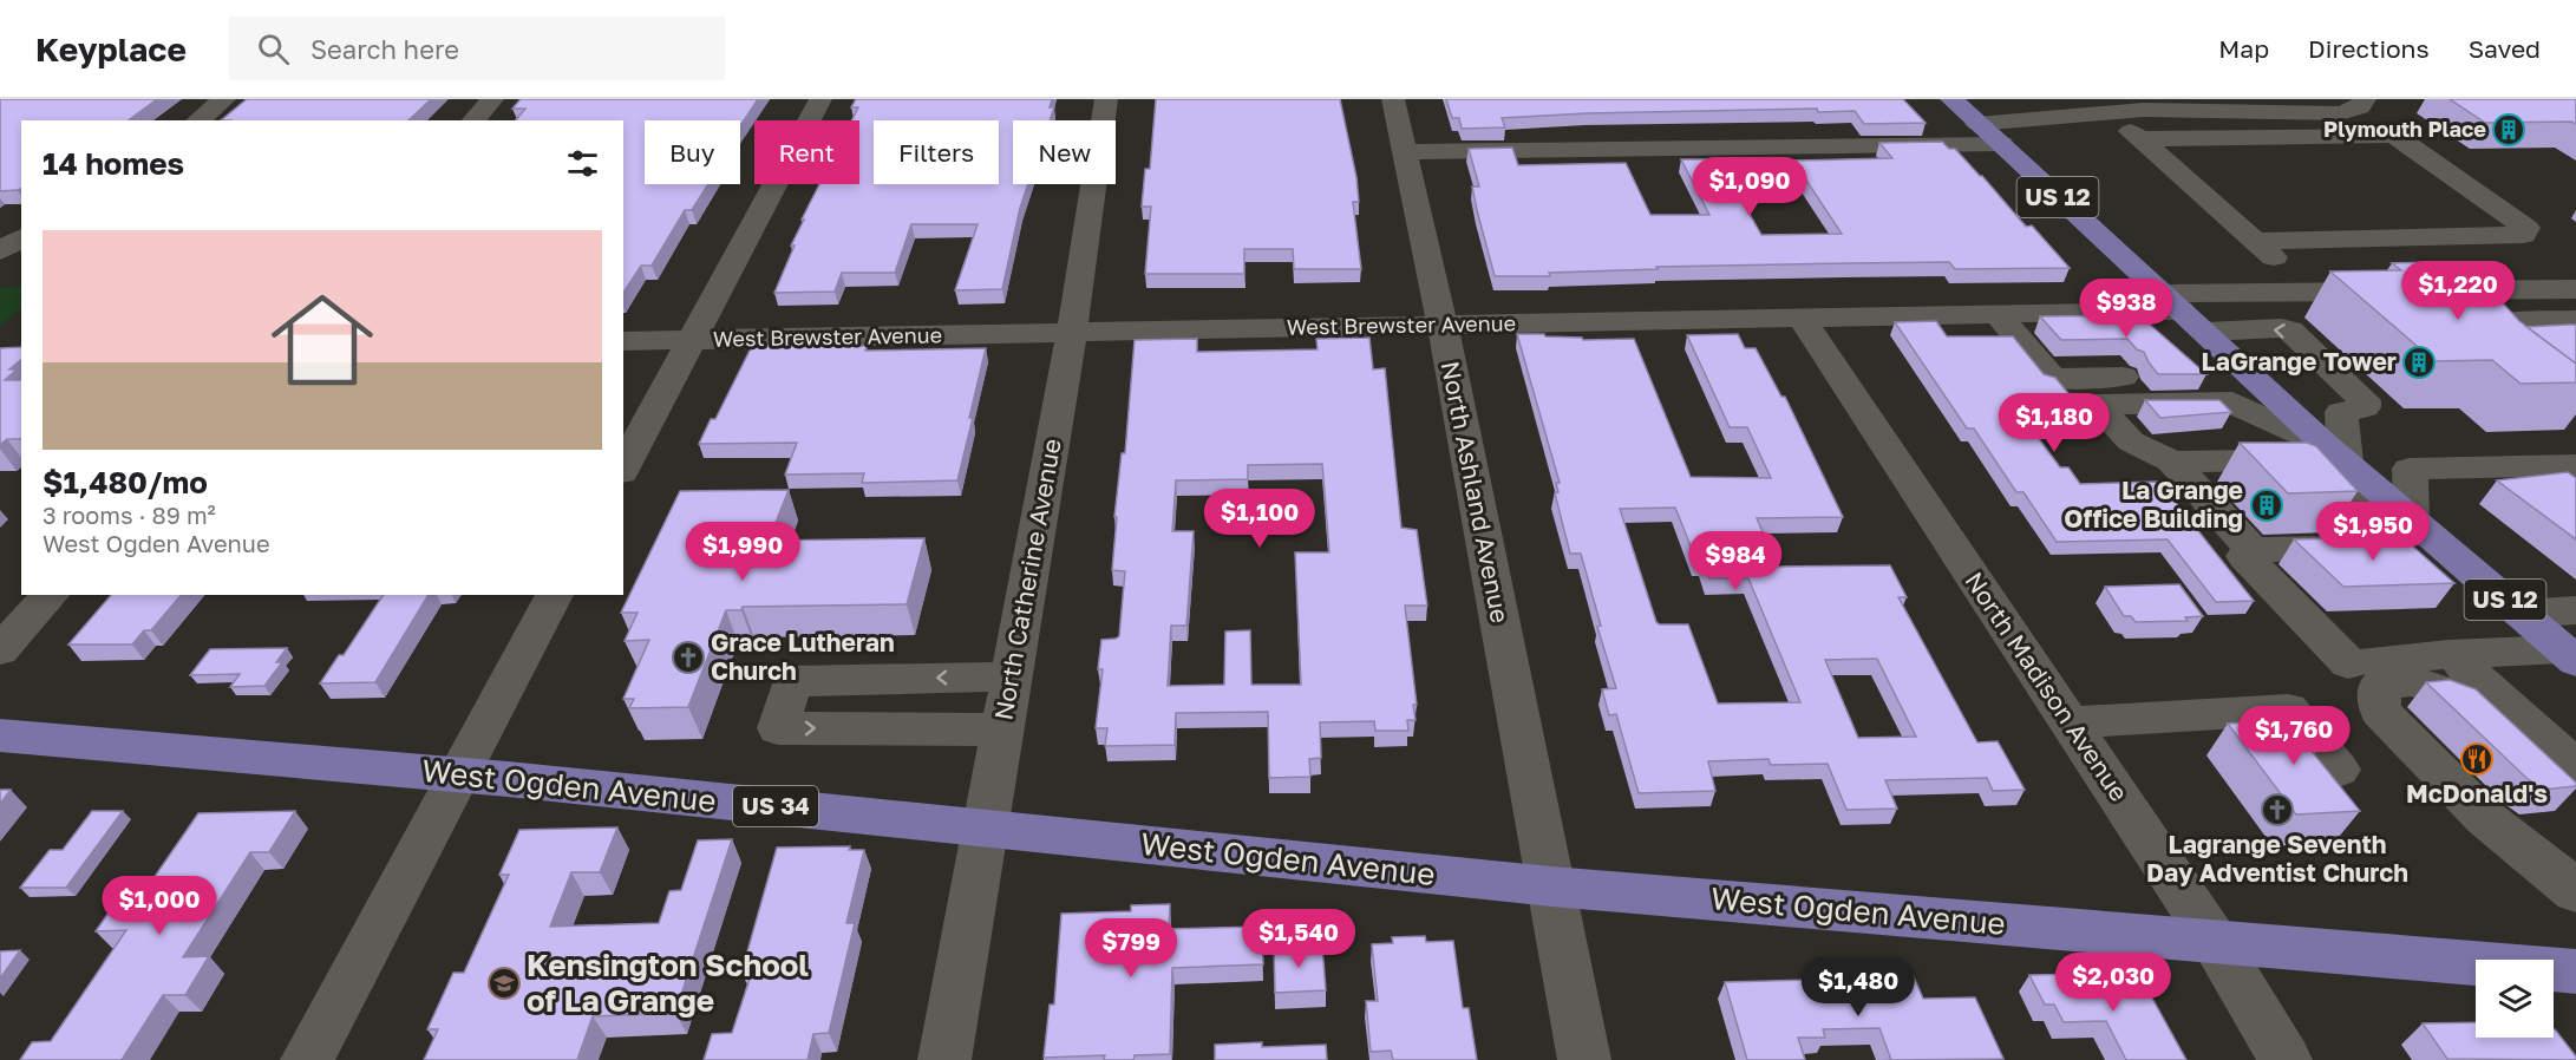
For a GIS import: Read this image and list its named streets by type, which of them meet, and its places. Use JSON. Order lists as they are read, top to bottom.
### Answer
{
  "streets": {
    "main road": ["US 12", "West Ogden Avenue", "US 34"],
    "street": [
      "West Brewster Avenue",
      "North Ashland Avenue",
      "North Catherine Avenue",
      "North Madison Avenue"
    ]
  },
  "crossings": [
    ["US 12", "West Brewster Avenue"],
    ["West Brewster Avenue", "North Ashland Avenue"],
    ["West Brewster Avenue", "North Catherine Avenue"],
    ["West Brewster Avenue", "North Madison Avenue"],
    ["North Ashland Avenue", "West Ogden Avenue"],
    ["North Catherine Avenue", "West Ogden Avenue"],
    ["North Madison Avenue", "West Ogden Avenue"]
  ],
  "places": {
    "building": ["Plymouth Place", "LaGrange Tower", "La Grange Office Building"],
    "church": ["Grace Lutheran Church", "Lagrange Seventh Day Adventist Church"],
    "restaurant": ["McDonald's"],
    "school or university": ["Kensington School of La Grange"]
  },
  "page": {
    "header": "Keyplace",
    "search": "Search here",
    "nav": ["Map", "Directions", "Saved"],
    "chip": [
      "Buy",
      "Rent",
      "Filters",
      "New"
    ],
    "heading": "14 homes",
    "price": [
      "$1,090",
      "$1,220",
      "$938",
      "$1,180",
      "$1,100",
      "$1,950",
      "$1,990",
      "$984",
      "$1,760",
      "$1,000",
      "$1,540",
      "$799",
      "$2,030",
      "$1,480"
    ],
    "list": [
      {
        "name": "$1,480/mo",
        "note": "3 rooms · 89 m² · West Ogden Avenue"
      }
    ]
  }
}
